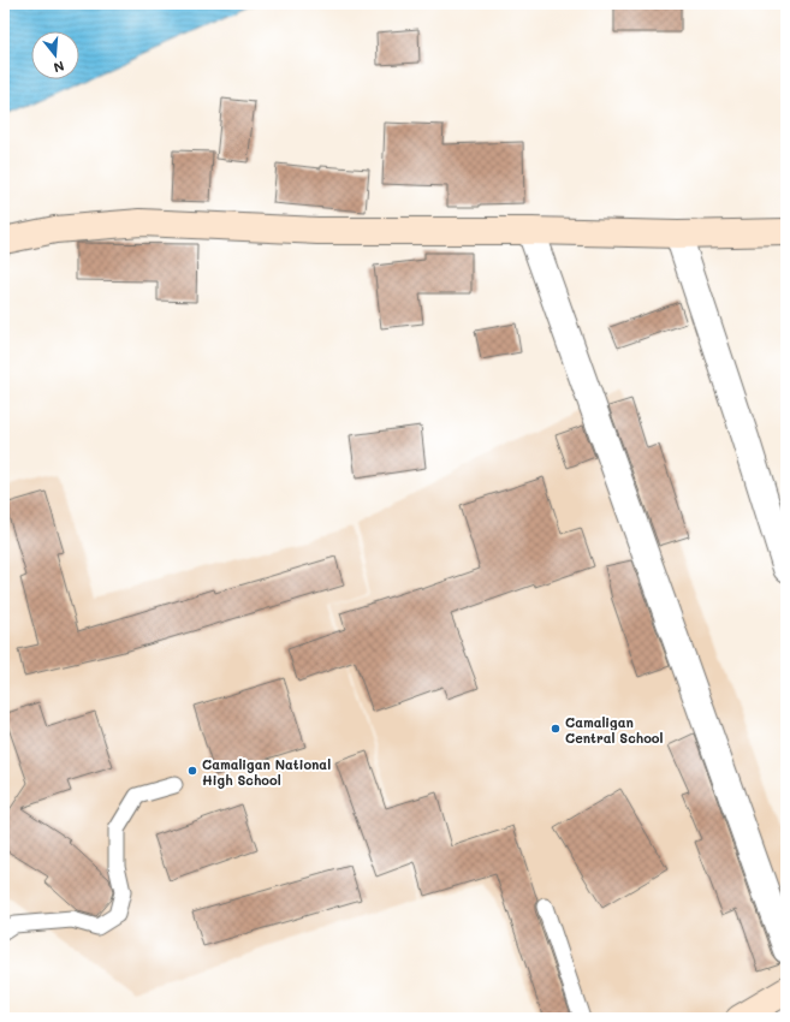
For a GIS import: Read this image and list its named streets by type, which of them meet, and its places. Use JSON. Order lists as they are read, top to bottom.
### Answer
{
  "places": ["Camaligan Central School", "Camaligan National High School"],
  "north": "bottom"
}
